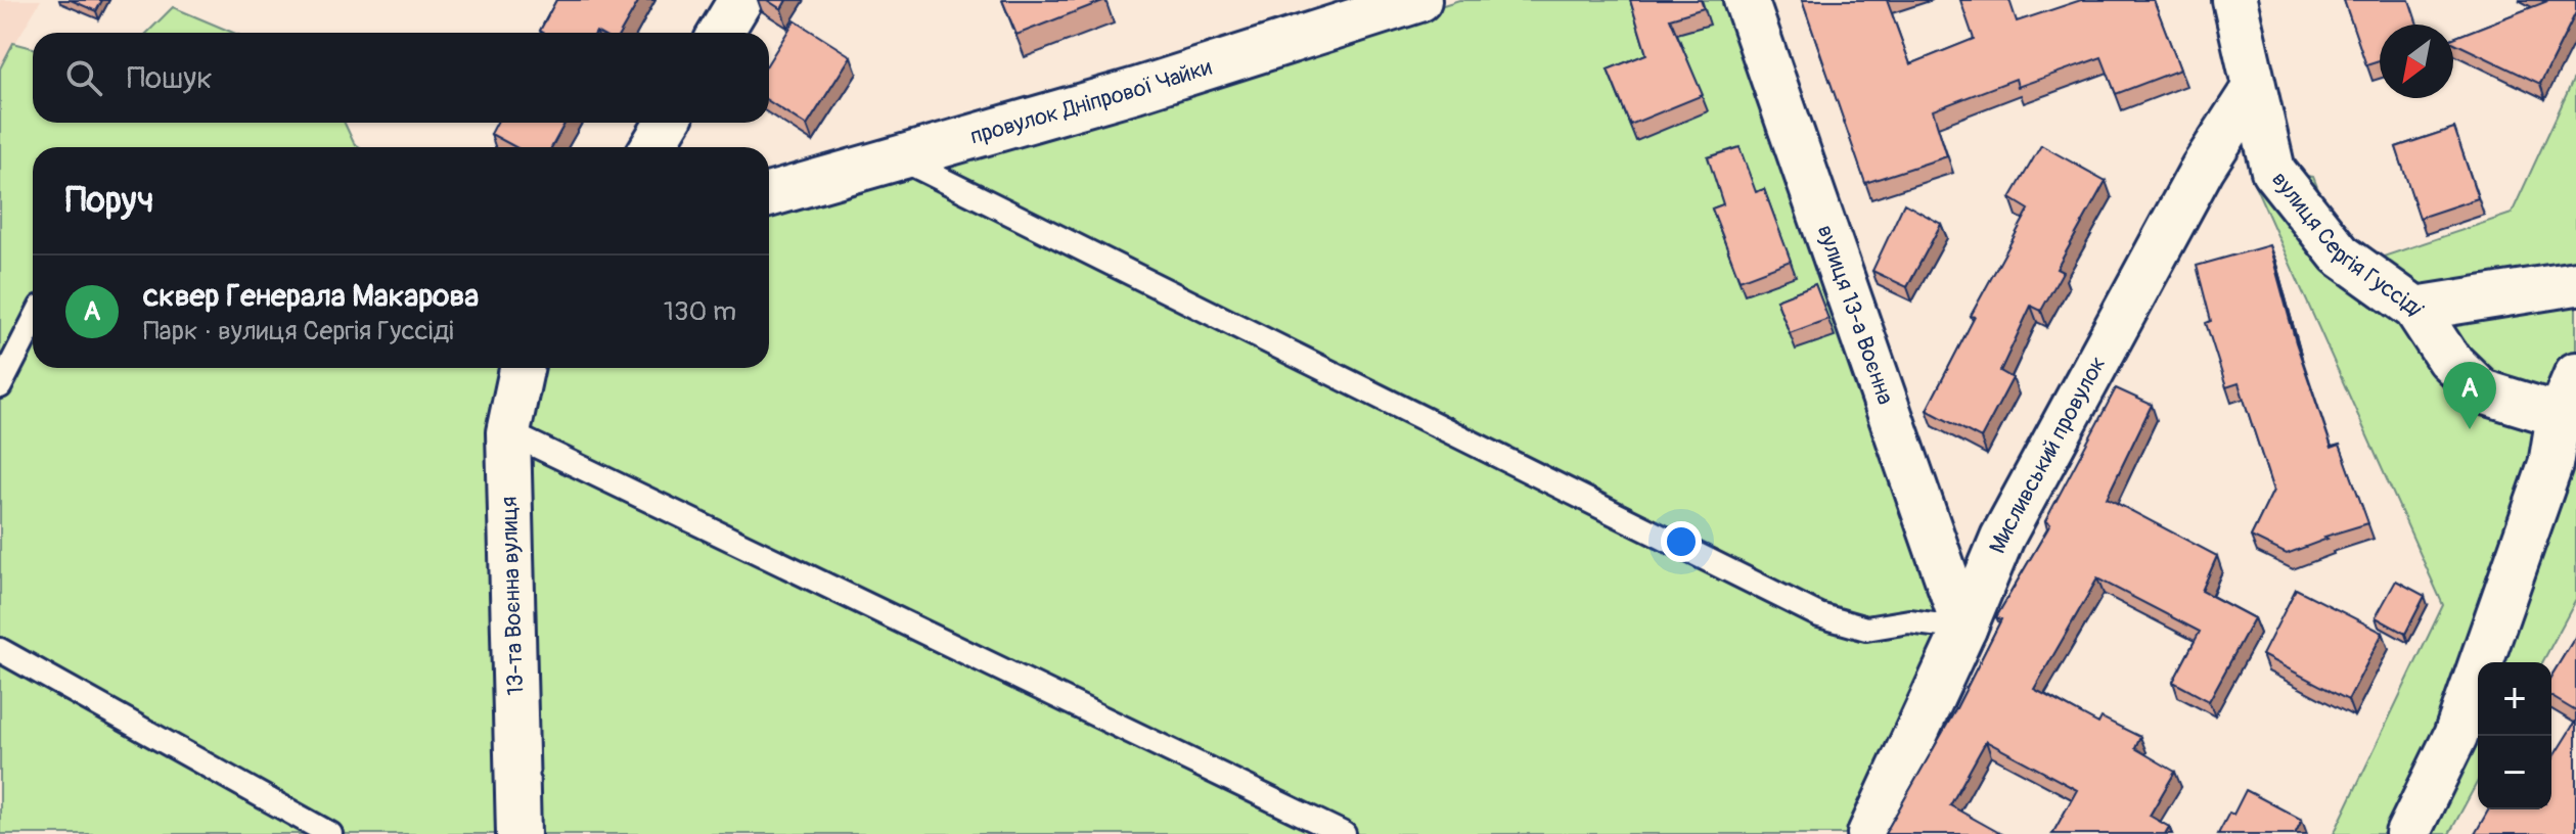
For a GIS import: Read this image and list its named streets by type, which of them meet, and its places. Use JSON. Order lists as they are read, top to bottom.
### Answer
{
  "streets": {
    "street": [
      "провулок Дніпрової Чайки",
      "вулиця Сергія Гуссіді",
      "вулиця 13-а Воєнна",
      "Мисливський провулок",
      "13-та Воєнна вулиця"
    ]
  },
  "crossings": [
    ["вулиця Сергія Гуссіді", "Мисливський провулок"],
    ["вулиця 13-а Воєнна", "Мисливський провулок"]
  ],
  "north": "bottom left",
  "page": {
    "search": "Пошук",
    "heading": "Поруч",
    "list": [
      {
        "mark": "A",
        "name": "сквер Генерала Макарова",
        "note": "Парк · вулиця Сергія Гуссіді",
        "value": "130 m"
      }
    ],
    "pins": "A",
    "map_buttons": ["+", "−"]
  }
}
